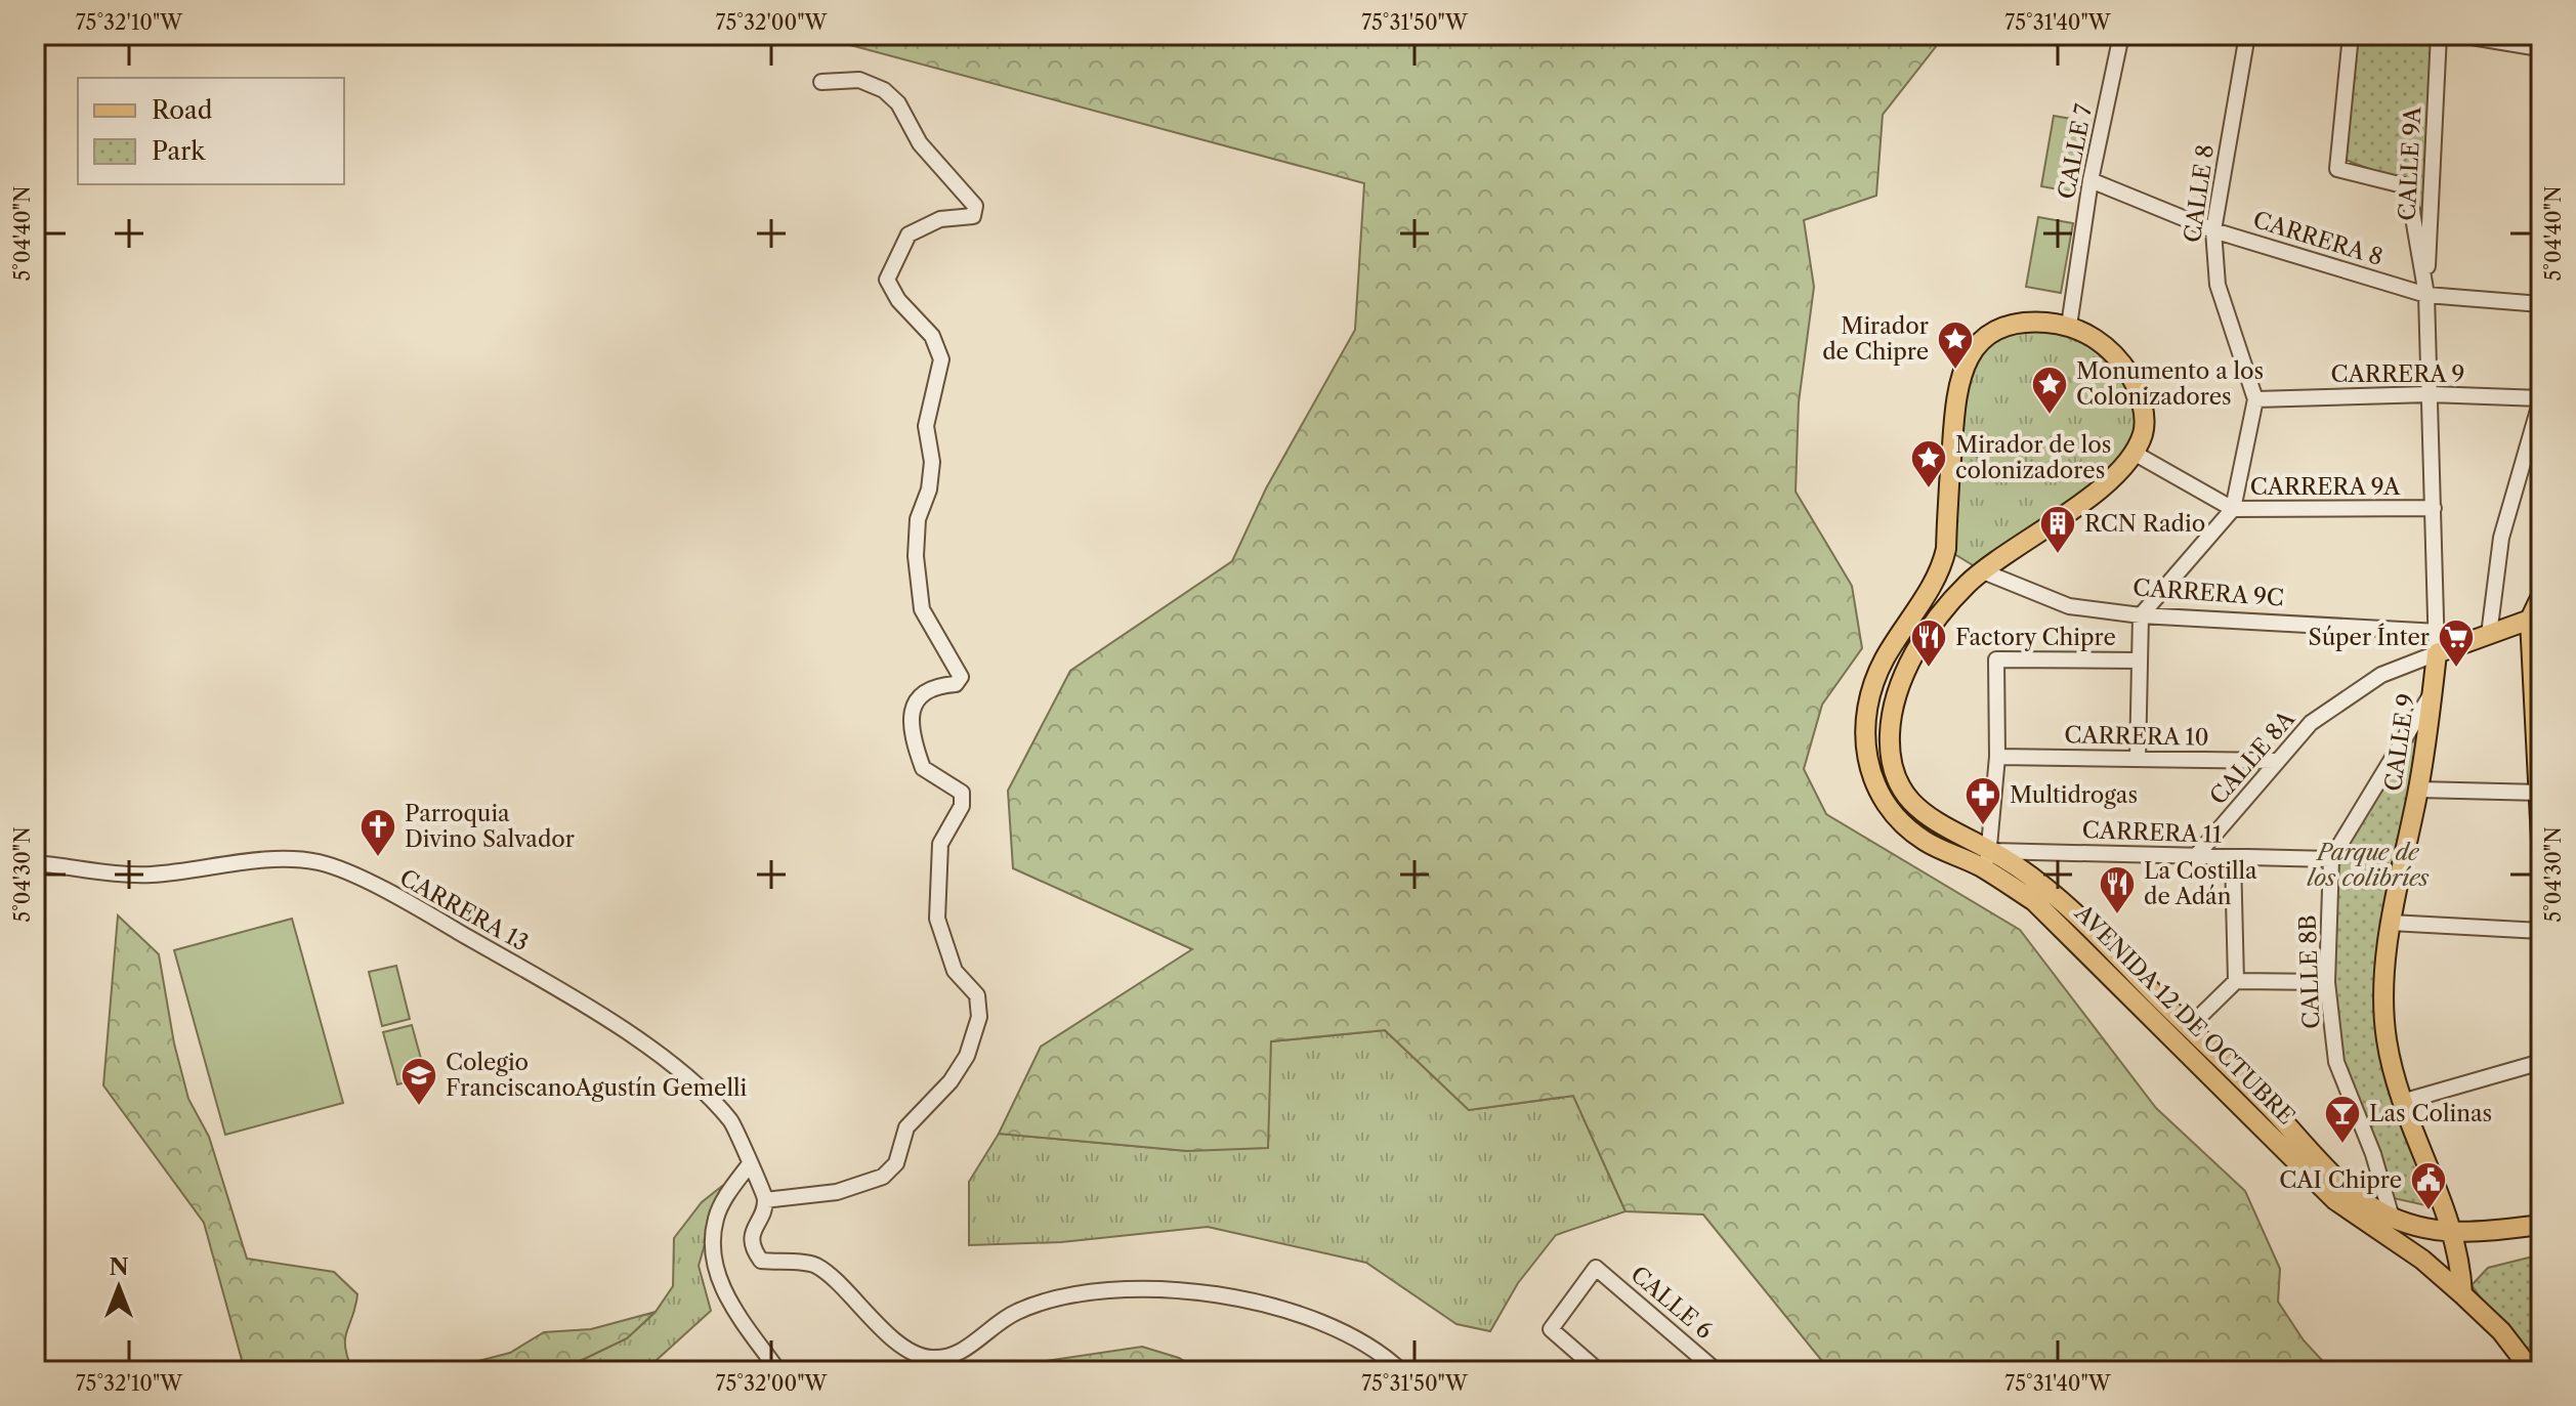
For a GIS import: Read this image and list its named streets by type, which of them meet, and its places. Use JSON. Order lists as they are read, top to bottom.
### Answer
{
  "streets": {
    "main road": ["CALLE 9", "AVENIDA 12 DE OCTUBRE"],
    "street": [
      "CALLE 7",
      "CALLE 9A",
      "CALLE 8",
      "CARRERA 8",
      "CARRERA 9",
      "CARRERA 9A",
      "CARRERA 9C",
      "CARRERA 10",
      "CALLE 8A",
      "CARRERA 11",
      "CARRERA 13",
      "CALLE 8B",
      "CALLE 6"
    ]
  },
  "crossings": [
    ["CALLE 7", "CARRERA 8"],
    ["CALLE 7", "AVENIDA 12 DE OCTUBRE"],
    ["CALLE 9A", "CARRERA 8"],
    ["CALLE 9A", "CALLE 9"],
    ["CALLE 8", "CARRERA 8"],
    ["CALLE 8", "CARRERA 9"],
    ["CALLE 8", "CARRERA 9A"],
    ["CALLE 8", "CARRERA 9C"],
    ["CARRERA 8", "CALLE 9"],
    ["CARRERA 9", "CALLE 9"],
    ["CARRERA 9A", "CALLE 9"],
    ["CARRERA 9A", "AVENIDA 12 DE OCTUBRE"],
    ["CARRERA 9C", "CALLE 9"],
    ["CARRERA 9C", "AVENIDA 12 DE OCTUBRE"],
    ["CARRERA 10", "CALLE 8A"],
    ["CALLE 9", "CALLE 8A"],
    ["CALLE 9", "CALLE 8B"],
    ["CALLE 9", "AVENIDA 12 DE OCTUBRE"],
    ["CALLE 8A", "CARRERA 11"],
    ["CARRERA 11", "CALLE 8B"],
    ["CARRERA 11", "AVENIDA 12 DE OCTUBRE"],
    ["CALLE 8B", "AVENIDA 12 DE OCTUBRE"]
  ],
  "parks": ["Parque de los colibríes"],
  "places": {
    "place": ["Mirador de Chipre", "Monumento a los Colonizadores", "Mirador de los colonizadores"],
    "building": ["RCN Radio"],
    "restaurant": ["Factory Chipre", "La Costilla de Adán"],
    "supermarket": ["Súper Ínter"],
    "pharmacy": ["Multidrogas"],
    "church": ["Parroquia Divino Salvador"],
    "school or university": ["Colegio FranciscanoAgustín Gemelli"],
    "bar": ["Las Colinas"],
    "public building": ["CAI Chipre"]
  },
  "legend": ["Road", "Park"],
  "north": "top",
  "coordinates": [
    "75°32'10\"W",
    "75°32'00\"W",
    "75°31'50\"W",
    "75°31'40\"W",
    "5°04'40\"N",
    "5°04'30\"N"
  ]
}
